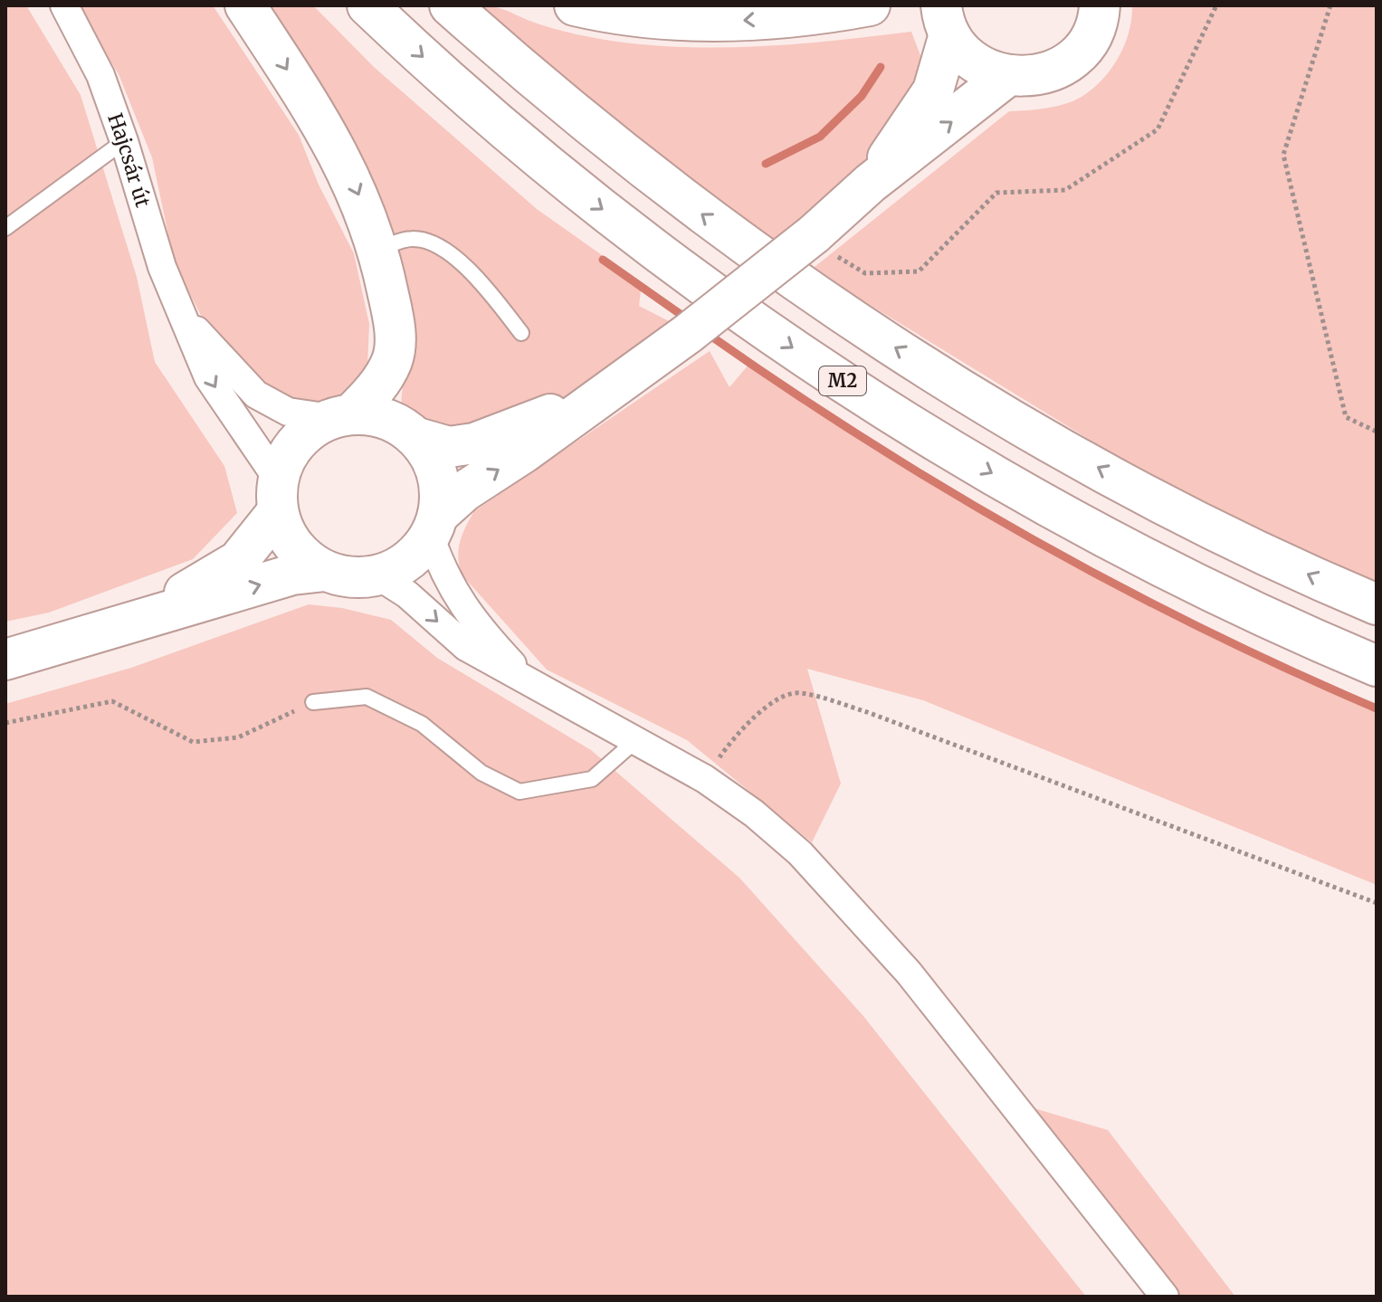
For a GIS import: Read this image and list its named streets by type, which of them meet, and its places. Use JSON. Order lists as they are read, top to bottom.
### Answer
{
  "streets": {
    "main road": ["M2"],
    "street": ["Hajcsár út"]
  }
}
